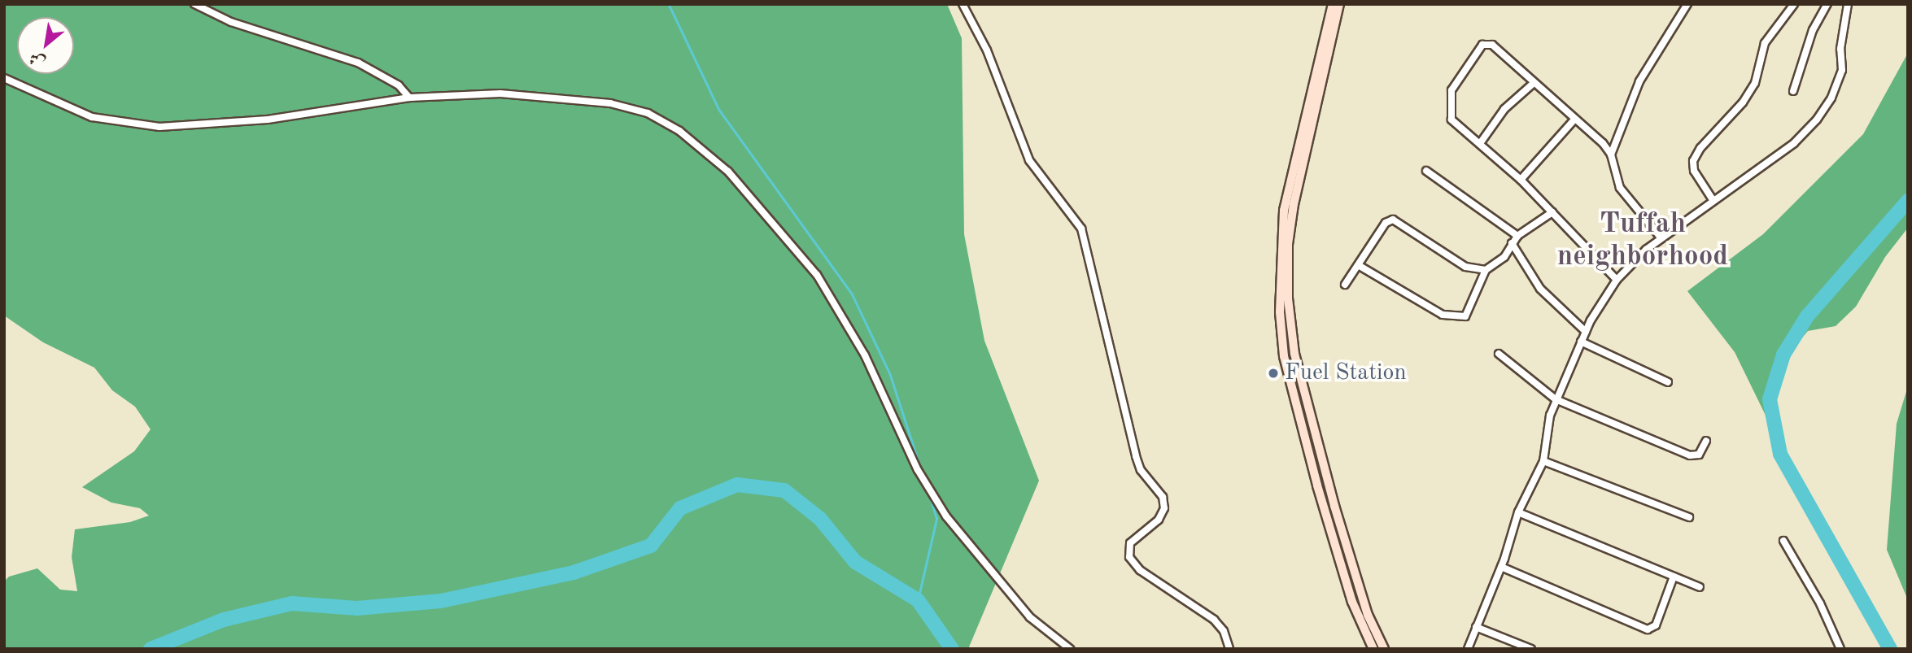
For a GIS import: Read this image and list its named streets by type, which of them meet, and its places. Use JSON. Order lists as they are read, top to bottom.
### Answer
{
  "districts": ["Tuffah neighborhood"],
  "places": ["Fuel Station"],
  "north": "bottom left"
}
